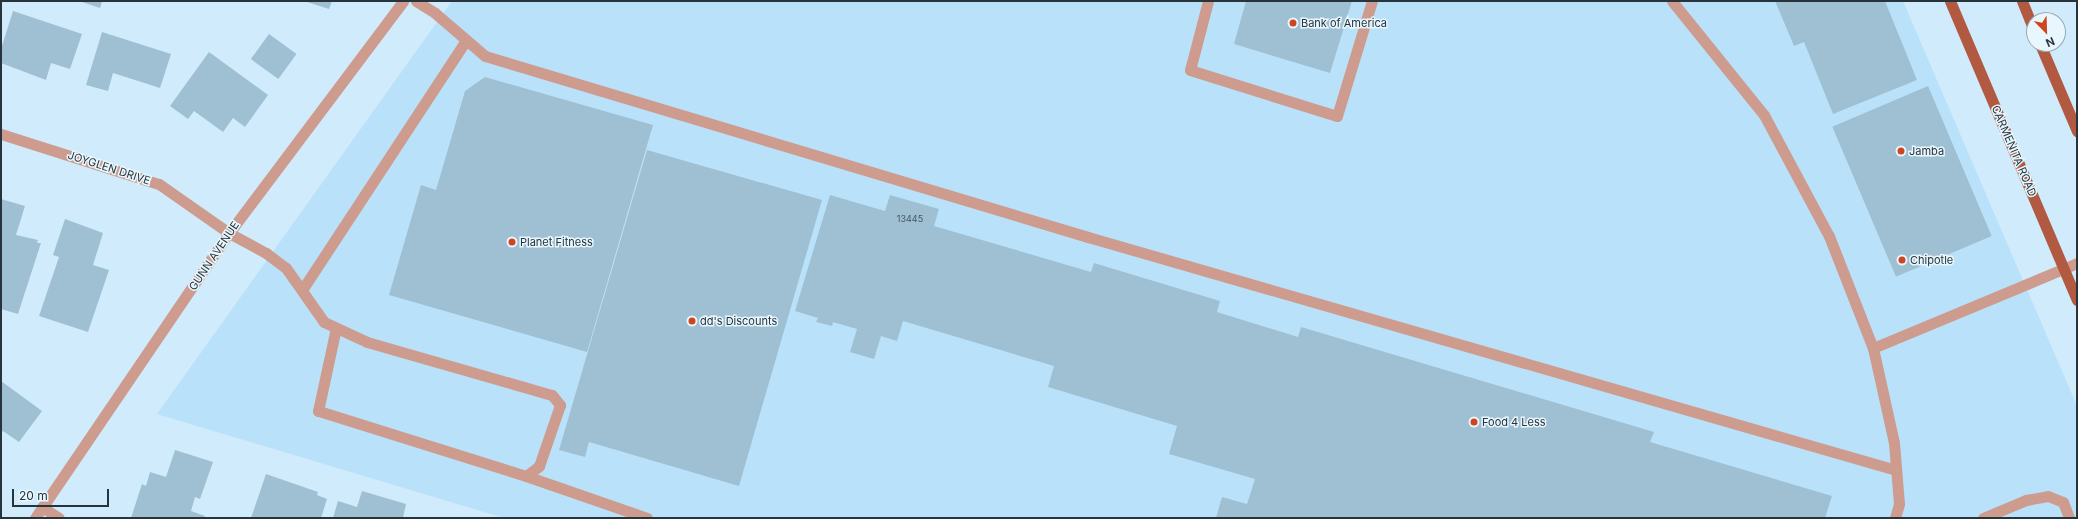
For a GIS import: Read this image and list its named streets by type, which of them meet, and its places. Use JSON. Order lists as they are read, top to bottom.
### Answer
{
  "streets": {
    "main road": ["CARMENITA ROAD"],
    "street": ["JOYGLEN DRIVE", "GUNN AVENUE"]
  },
  "crossings": [
    ["JOYGLEN DRIVE", "GUNN AVENUE"]
  ],
  "places": [
    "Bank of America",
    "Jamba",
    "Planet Fitness",
    "Chipotle",
    "dd's Discounts",
    "Food 4 Less"
  ],
  "house_numbers": ["13445"],
  "scale_bar": "20 m",
  "north": "bottom right"
}
